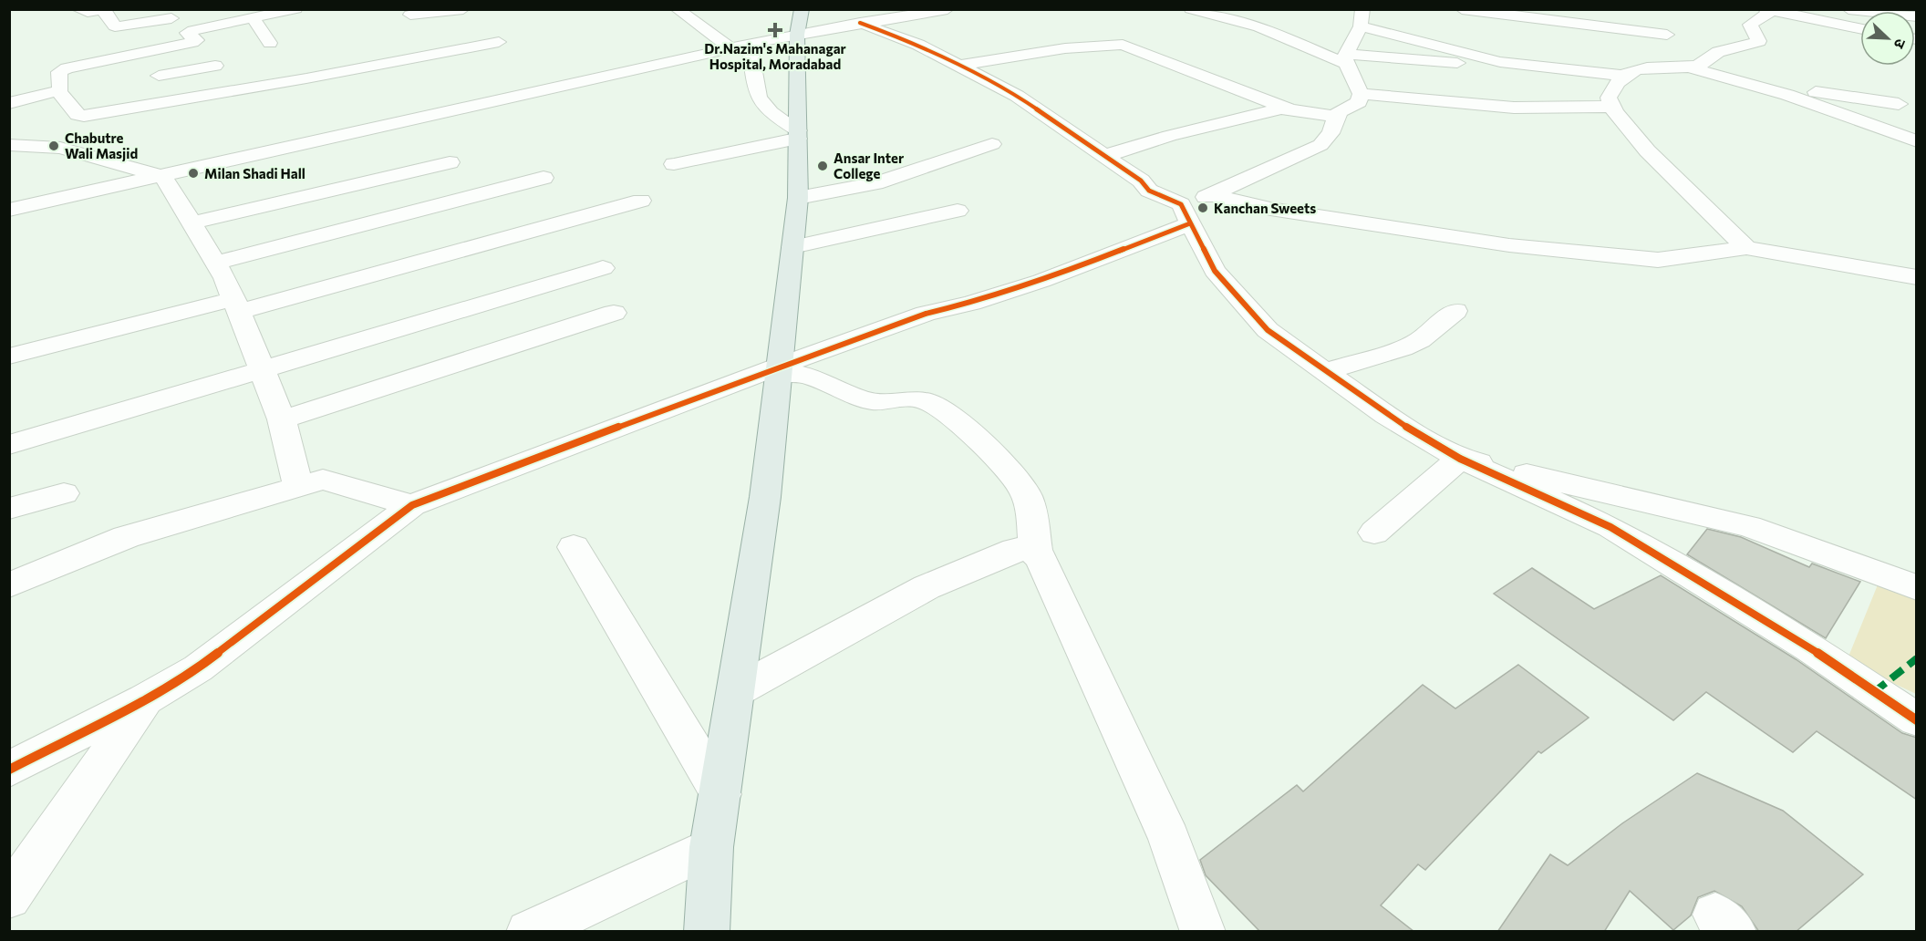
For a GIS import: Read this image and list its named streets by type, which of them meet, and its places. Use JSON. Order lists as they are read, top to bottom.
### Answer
{
  "places": {
    "health": ["Dr.Nazim's Mahanagar Hospital, Moradabad"],
    "other": [
      "Chabutre Wali Masjid",
      "Ansar Inter College",
      "Milan Shadi Hall",
      "Kanchan Sweets"
    ]
  },
  "north": "bottom right"
}
